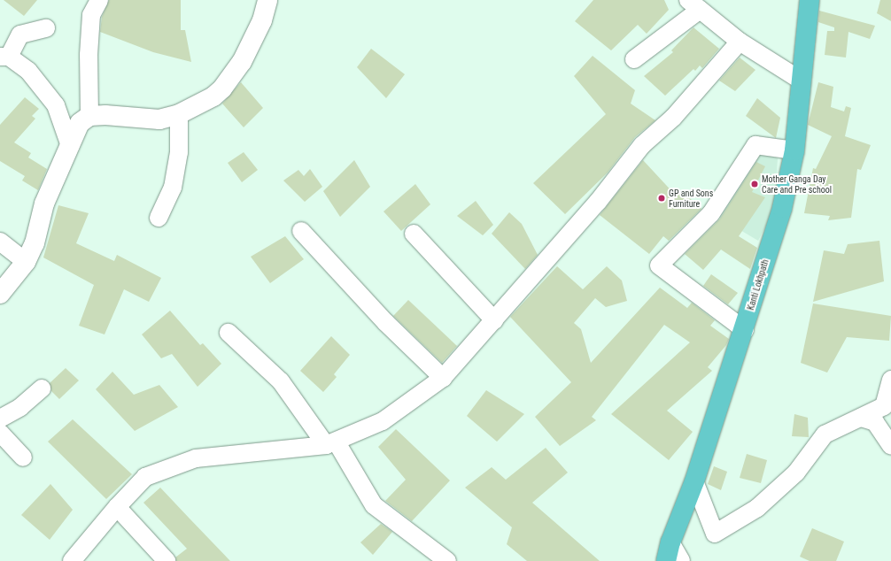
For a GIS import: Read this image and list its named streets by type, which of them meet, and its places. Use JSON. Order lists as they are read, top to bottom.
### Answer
{
  "streets": {
    "main road": ["Kanti Lokhpath"]
  },
  "places": ["Mother Ganga Day Care and Pre school", "GP and Sons Furniture"]
}
